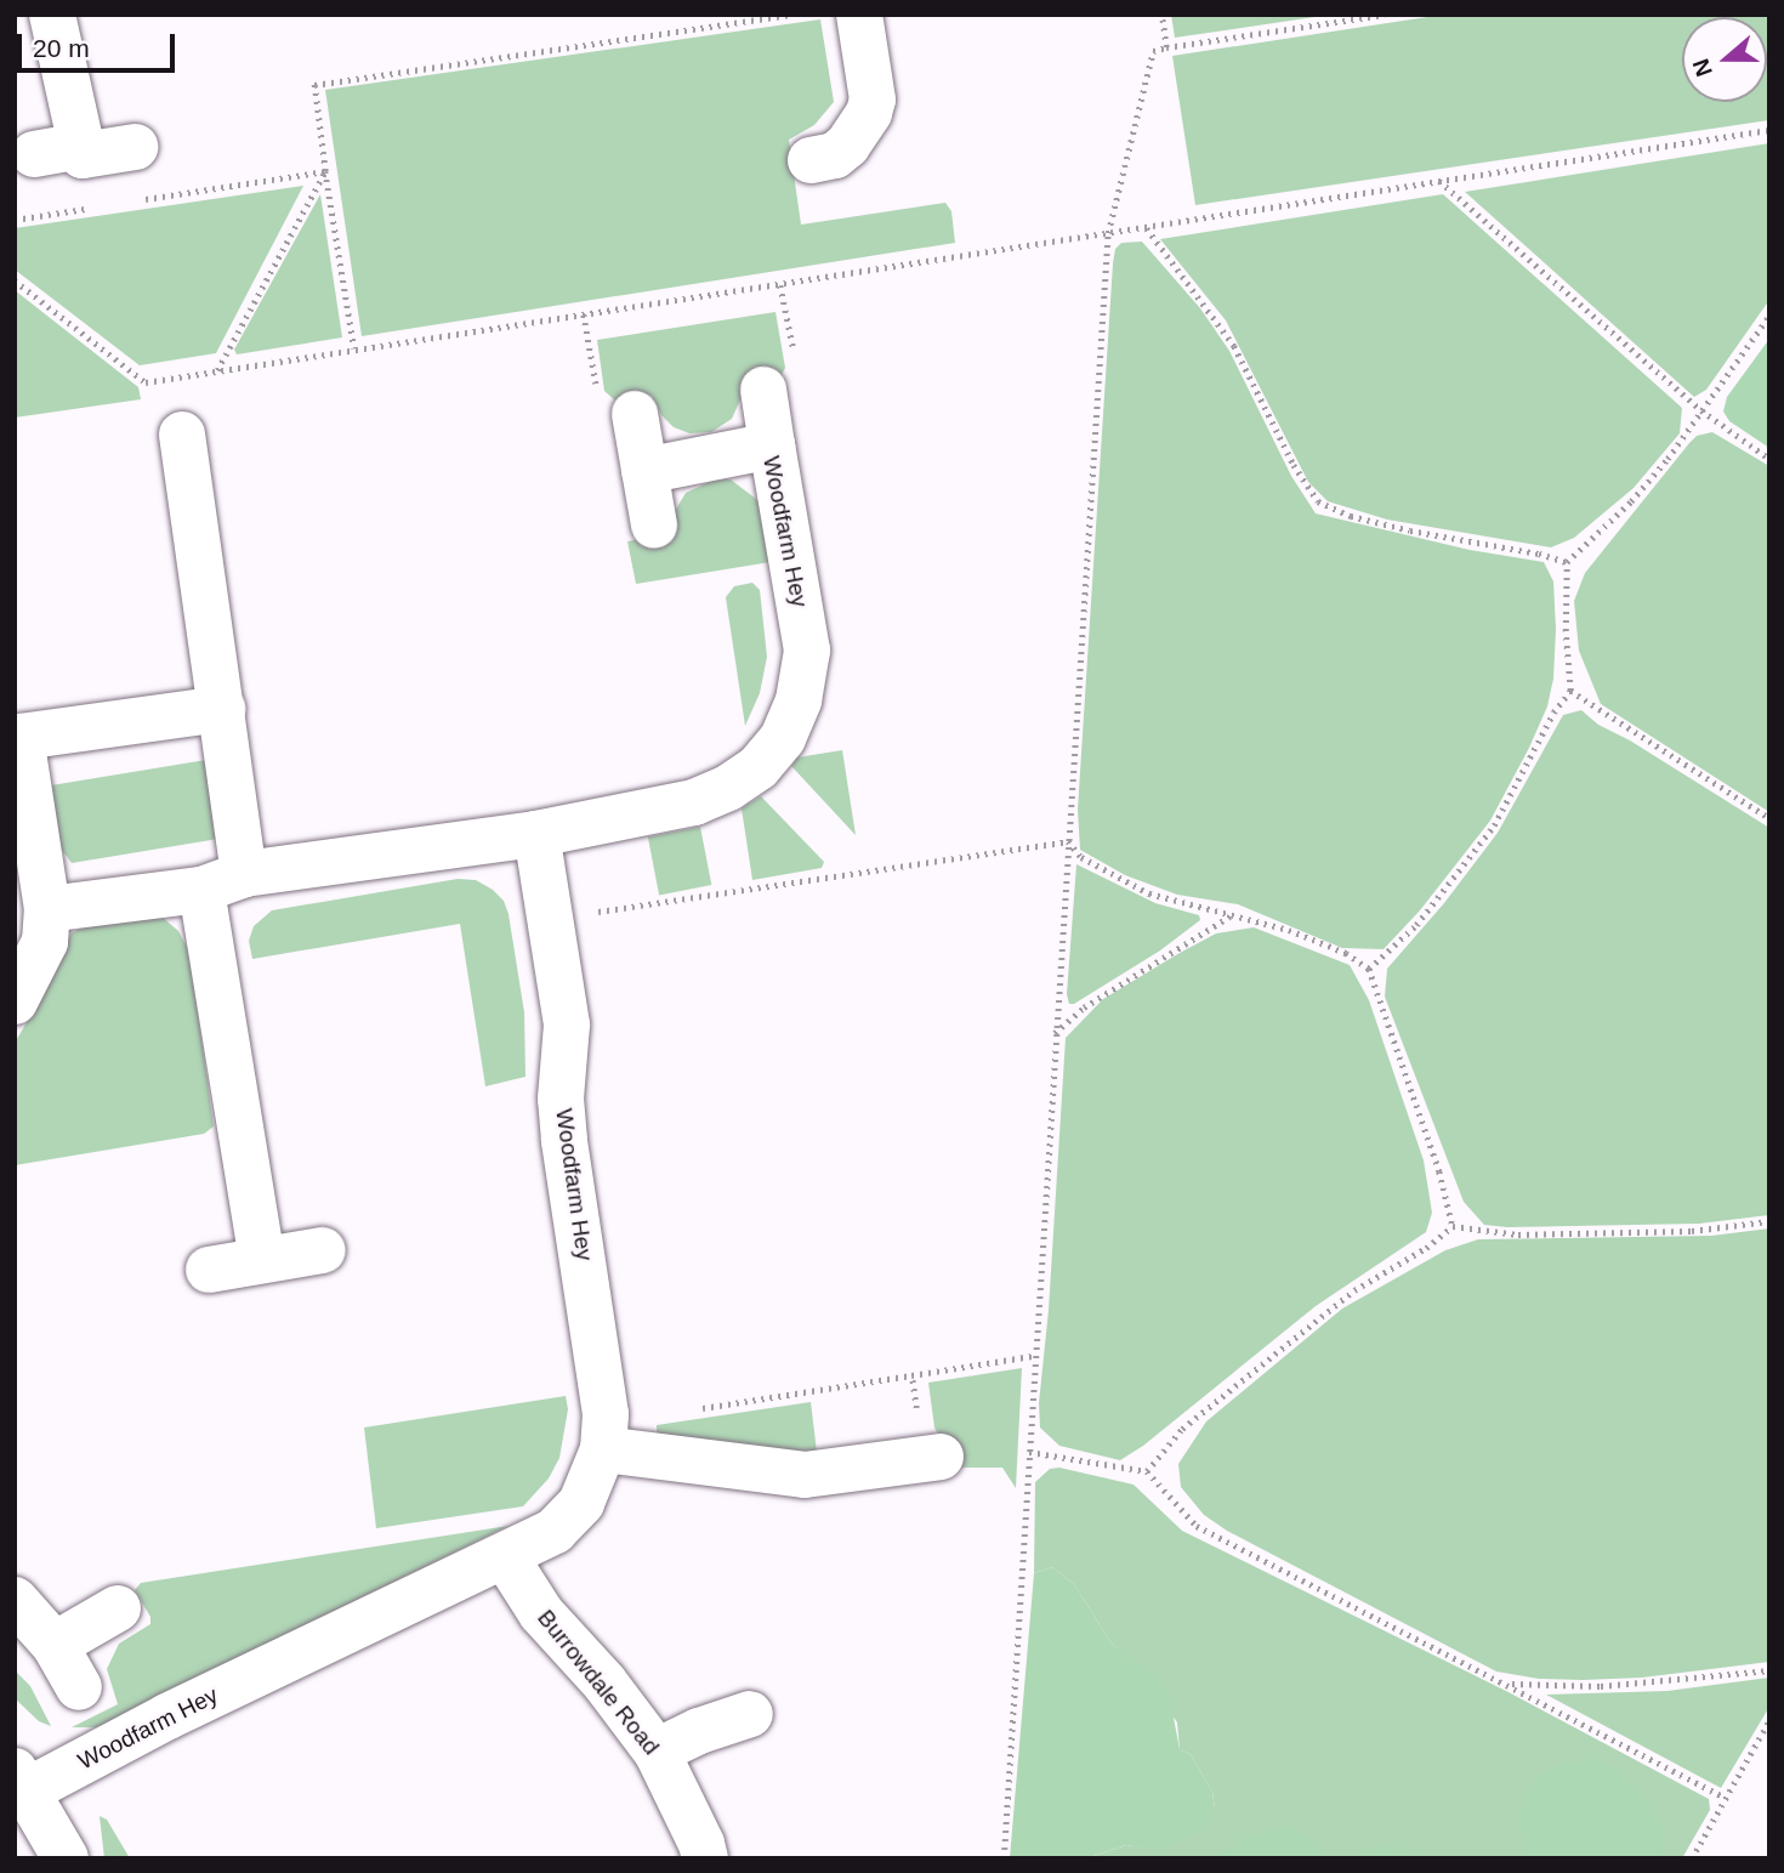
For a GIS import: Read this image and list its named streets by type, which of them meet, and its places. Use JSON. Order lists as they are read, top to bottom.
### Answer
{
  "streets": {
    "street": ["Woodfarm Hey", "Burrowdale Road"]
  },
  "crossings": [
    ["Woodfarm Hey", "Burrowdale Road"]
  ],
  "scale_bar": "20 m",
  "north": "left"
}
